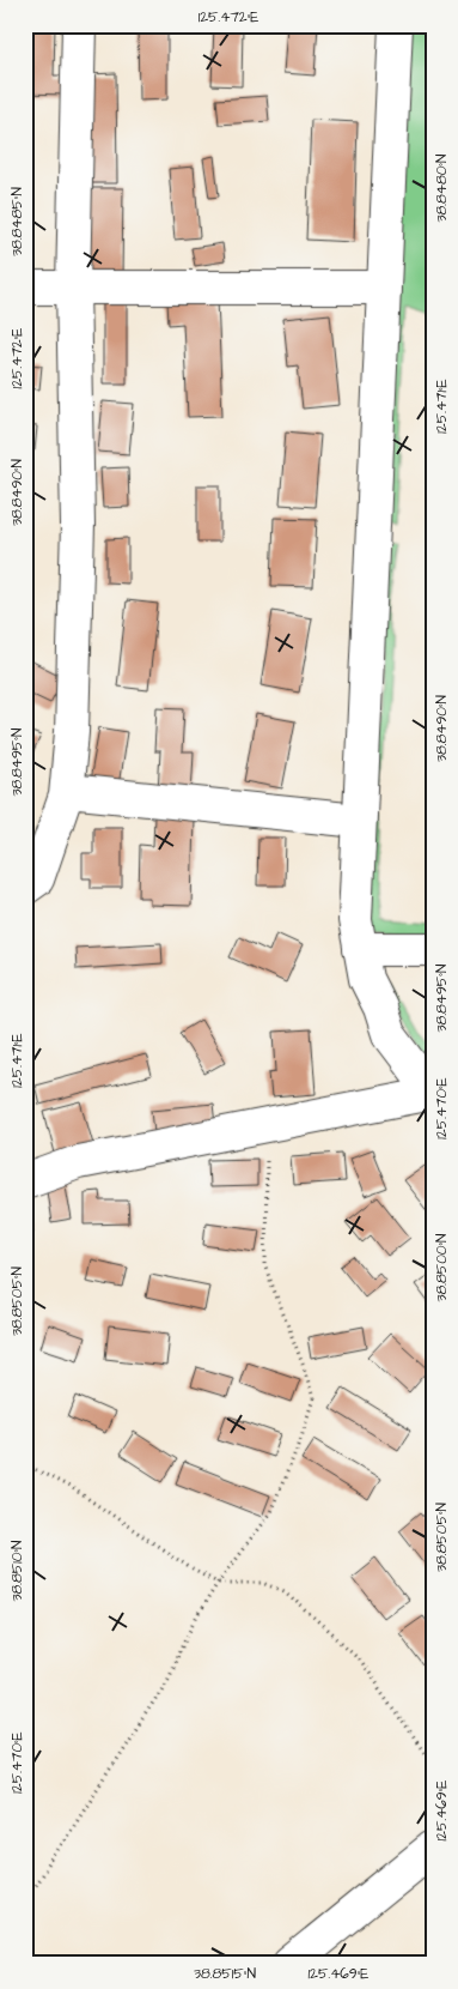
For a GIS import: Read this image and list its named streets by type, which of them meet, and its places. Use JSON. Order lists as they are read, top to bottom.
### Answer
{
  "coordinates": [
    "125.472°E",
    "38.8480°N",
    "38.8485°N",
    "125.471°E",
    "38.8490°N",
    "38.8495°N",
    "125.470°E",
    "38.8500°N",
    "38.8505°N",
    "38.8510°N",
    "125.469°E",
    "38.8515°N"
  ]
}
